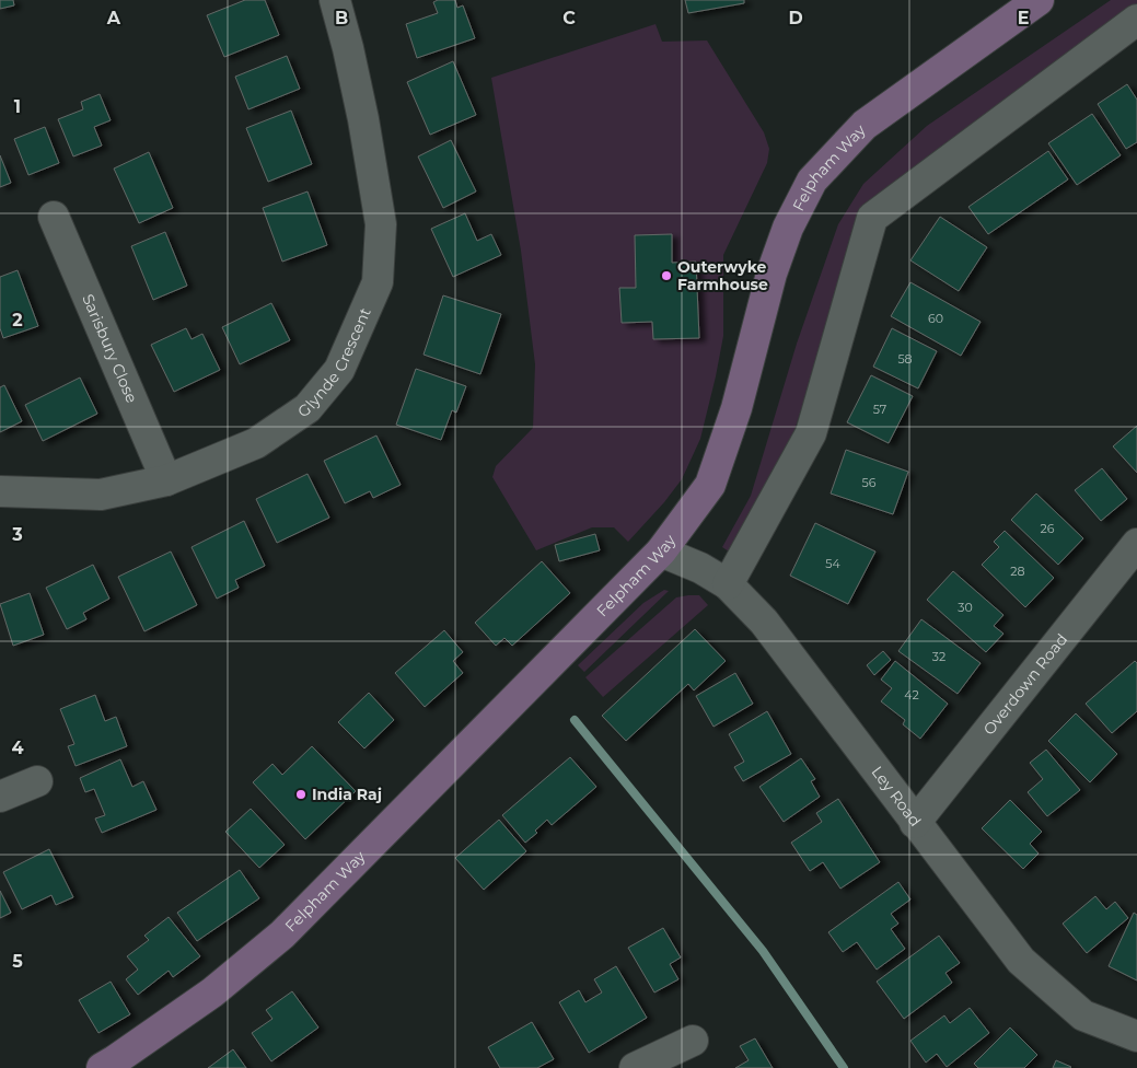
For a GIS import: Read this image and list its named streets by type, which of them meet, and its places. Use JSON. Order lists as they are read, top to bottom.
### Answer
{
  "streets": {
    "main road": ["Felpham Way"],
    "street": [
      "Sarisbury Close",
      "Glynde Crescent",
      "Overdown Road",
      "Ley Road"
    ]
  },
  "crossings": [
    ["Felpham Way", "Ley Road"],
    ["Sarisbury Close", "Glynde Crescent"],
    ["Overdown Road", "Ley Road"]
  ],
  "places": ["Outerwyke Farmhouse", "India Raj"],
  "house_numbers": [
    "60",
    "58",
    "57",
    "56",
    "26",
    "54",
    "28",
    "30",
    "32",
    "42"
  ],
  "grid": {
    "columns": [
      "A",
      "B",
      "C",
      "D",
      "E"
    ],
    "rows": [
      "1",
      "2",
      "3",
      "4",
      "5"
    ]
  }
}
